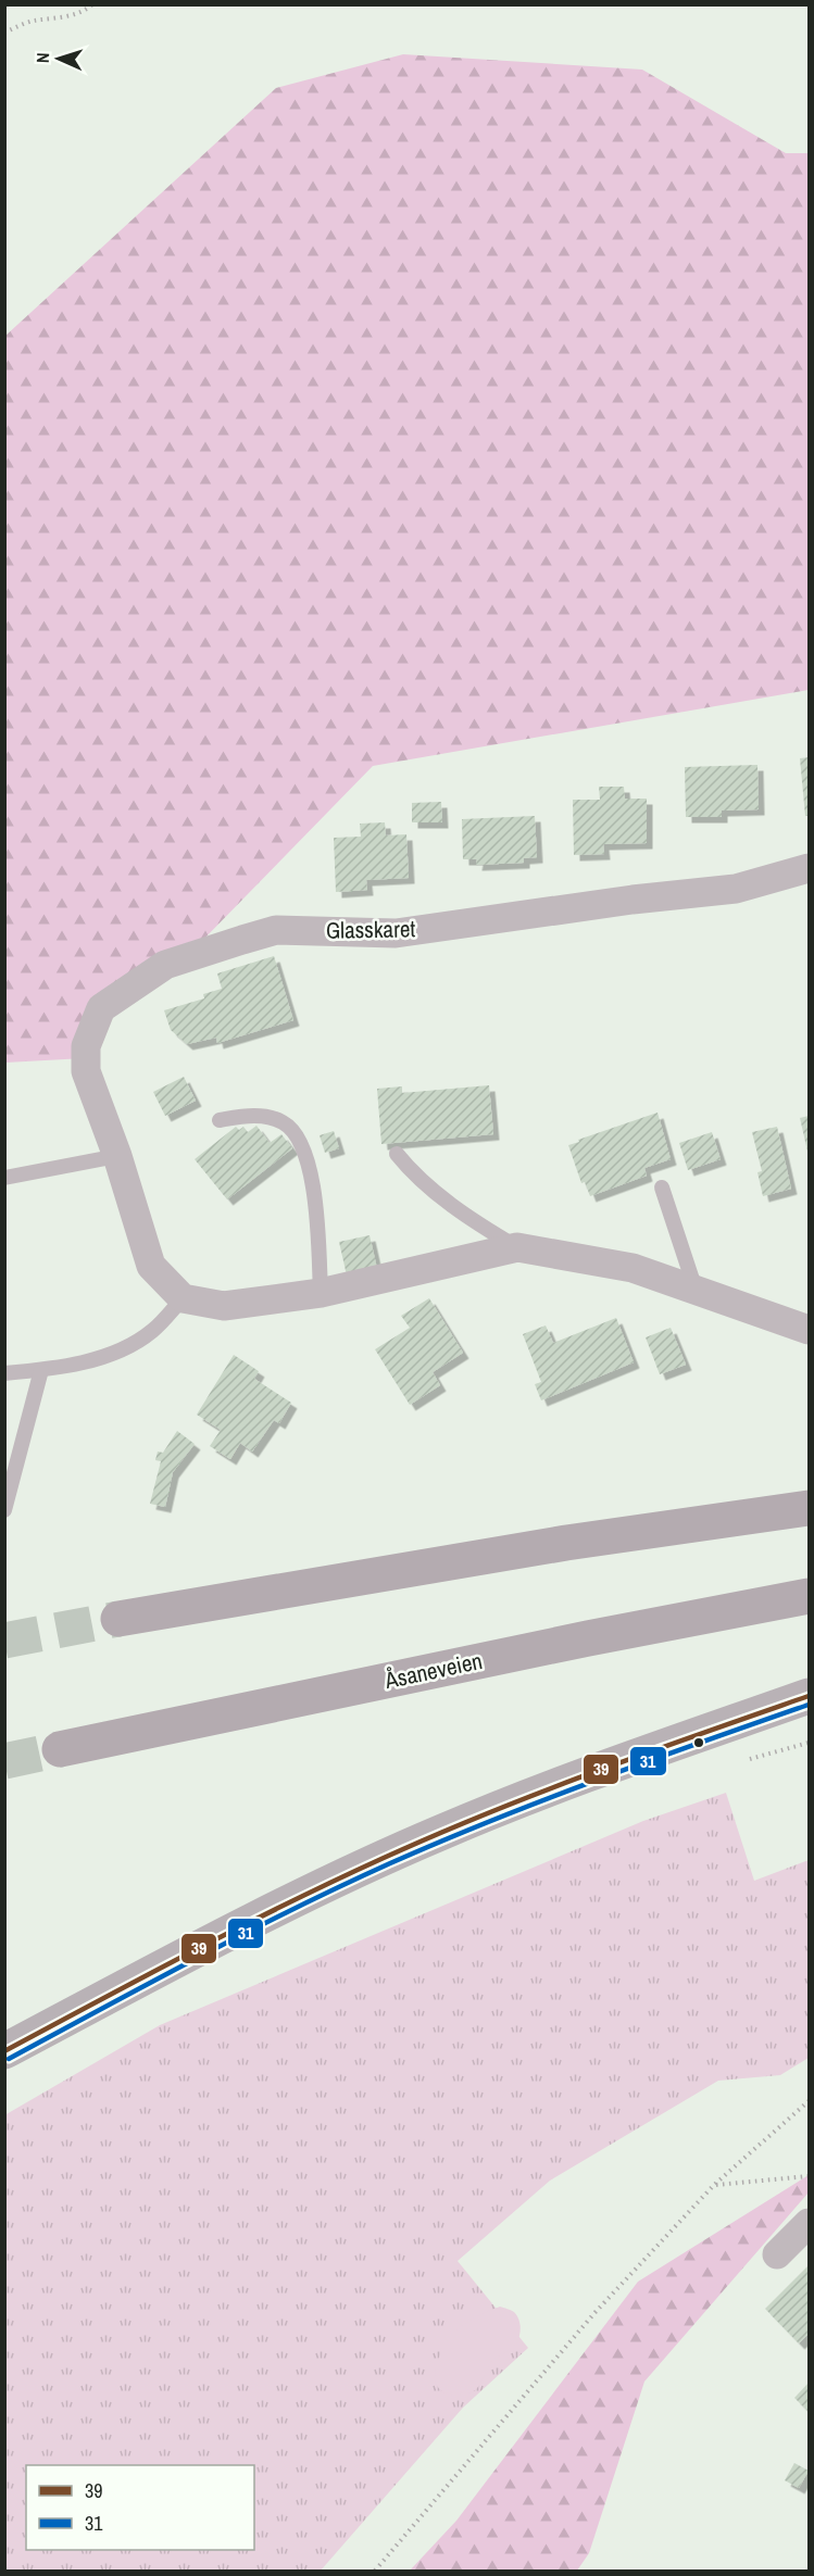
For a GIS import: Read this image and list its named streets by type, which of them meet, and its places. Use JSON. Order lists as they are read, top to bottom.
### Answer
{
  "streets": {
    "highway": ["Åsaneveien"],
    "street": ["Glasskaret"]
  },
  "lines": ["transit line 39", "transit line 31"],
  "legend": ["39", "31"],
  "north": "left"
}
